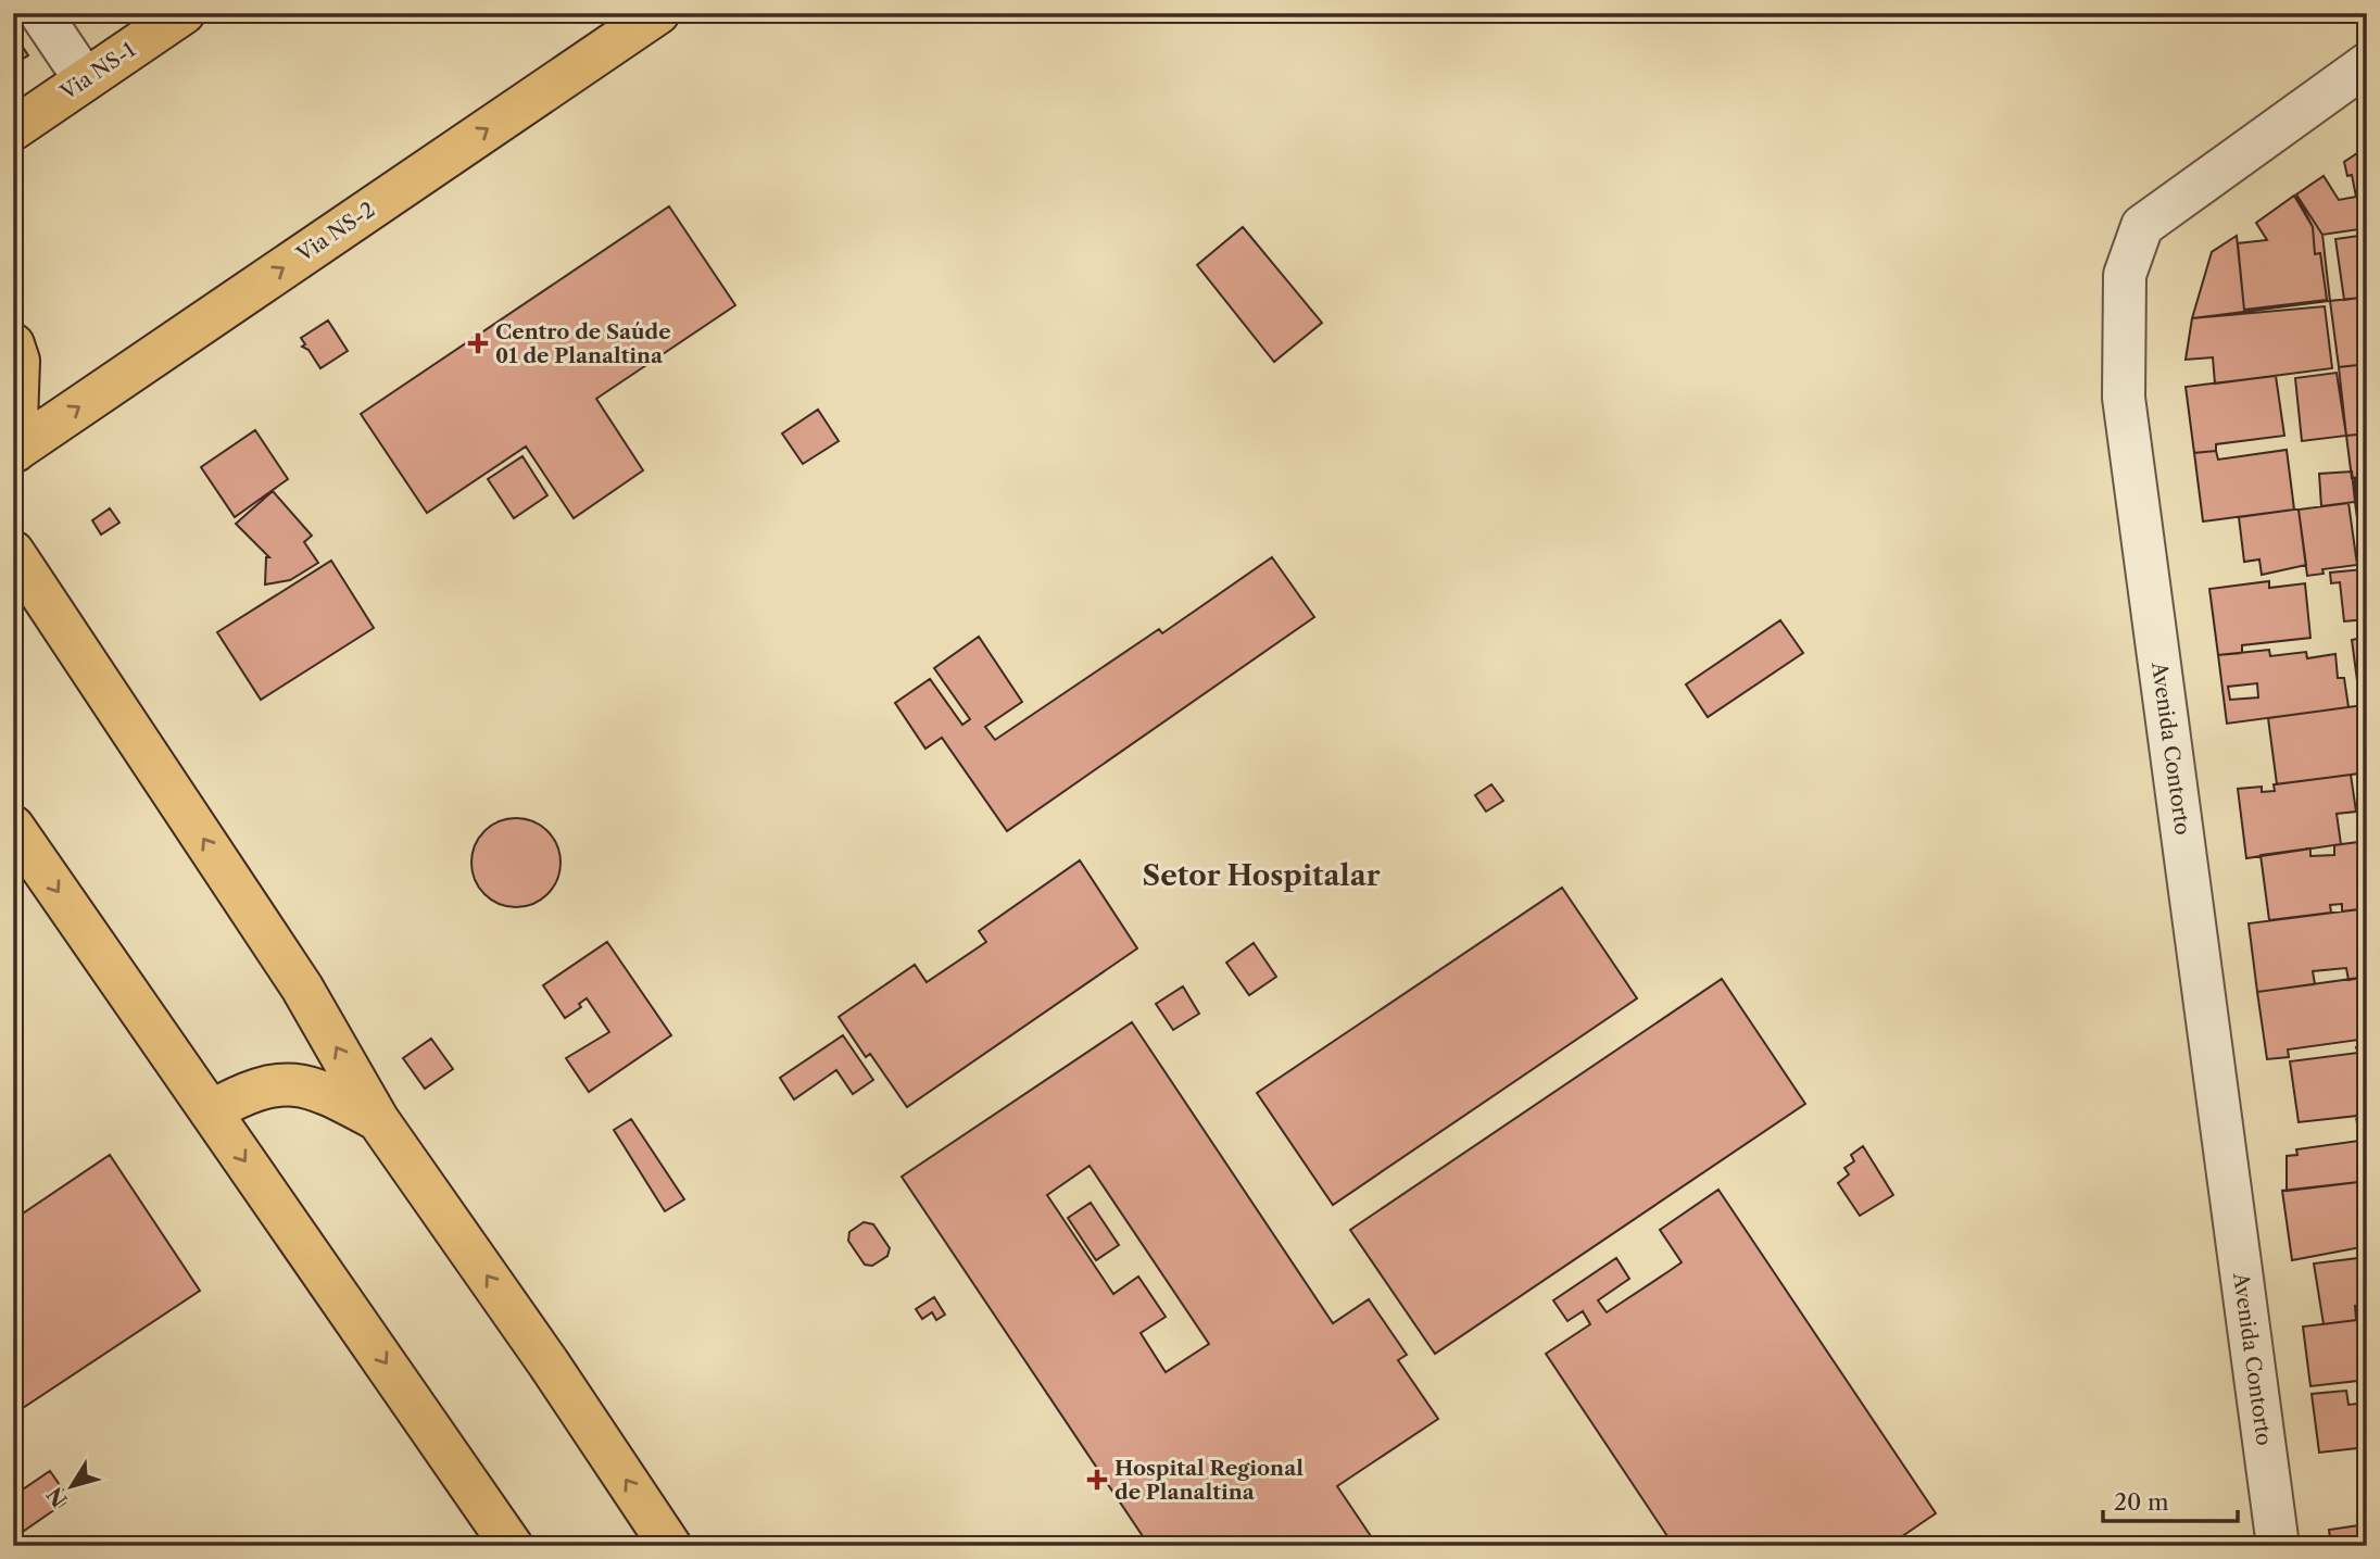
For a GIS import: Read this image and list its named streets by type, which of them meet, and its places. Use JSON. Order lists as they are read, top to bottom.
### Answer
{
  "streets": {
    "main road": ["Via NS-1", "Via NS-2"],
    "street": ["Avenida Contorto"]
  },
  "one_way": ["Via NS-2"],
  "districts": ["Setor Hospitalar"],
  "places": {
    "health": ["Centro de Saúde 01 de Planaltina", "Hospital Regional de Planaltina"]
  },
  "scale_bar": "20 m",
  "north": "bottom left"
}
